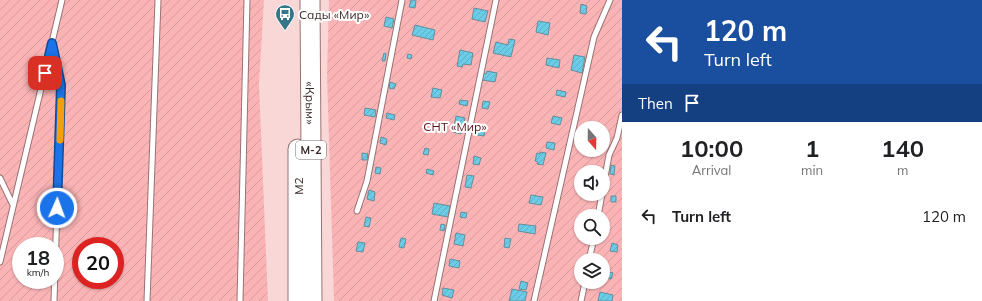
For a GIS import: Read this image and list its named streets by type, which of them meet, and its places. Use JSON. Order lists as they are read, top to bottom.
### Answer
{
  "streets": {
    "highway": ["«Крым»", "М-2", "М2"]
  },
  "parks": ["СНТ «Мир»"],
  "places": {
    "bus stop": ["Сады «Мир»"]
  },
  "north": "bottom",
  "page": {
    "turn": ["120 m", "Turn left"],
    "then": "Then",
    "eta": [
      "10:00",
      "Arrival",
      "1",
      "min",
      "140",
      "m"
    ],
    "list": [
      {
        "name": "Turn left",
        "value": "120 m"
      }
    ],
    "speed": "18 km/h",
    "limit": "20"
  }
}
